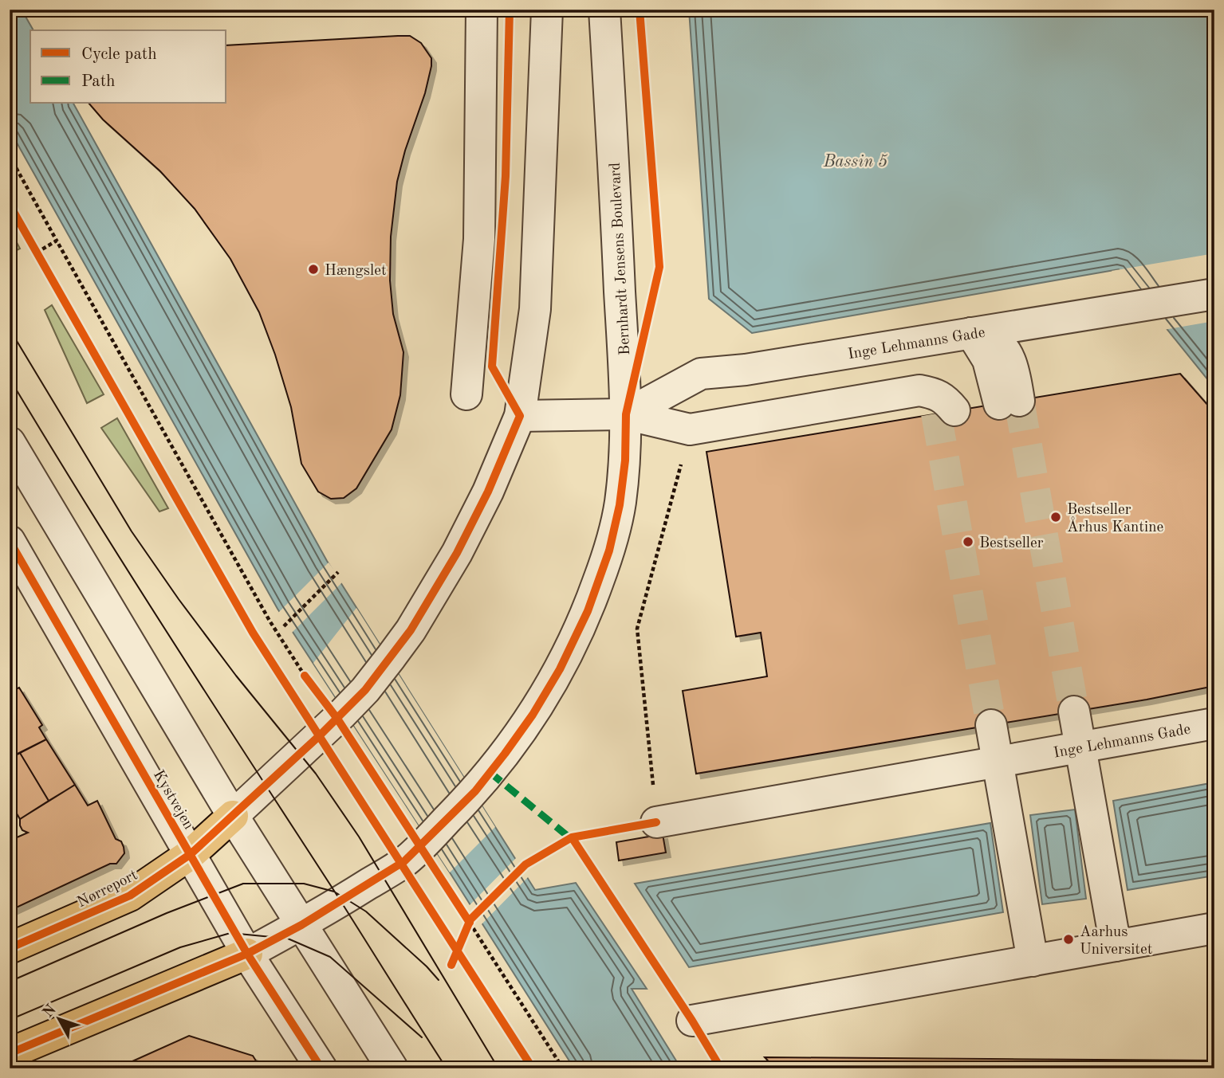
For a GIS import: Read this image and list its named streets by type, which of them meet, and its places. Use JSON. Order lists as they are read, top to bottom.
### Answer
{
  "streets": {
    "main road": ["Nørreport"],
    "street": ["Bernhardt Jensens Boulevard", "Inge Lehmanns Gade", "Kystvejen"]
  },
  "crossings": [
    ["Bernhardt Jensens Boulevard", "Inge Lehmanns Gade"],
    ["Bernhardt Jensens Boulevard", "Kystvejen"],
    ["Kystvejen", "Nørreport"]
  ],
  "water": ["Bassin 5"],
  "places": [
    "Hængslet",
    "Bestseller Århus Kantine",
    "Bestseller",
    "Aarhus Universitet"
  ],
  "legend": ["Cycle path", "Path"],
  "north": "top left"
}
